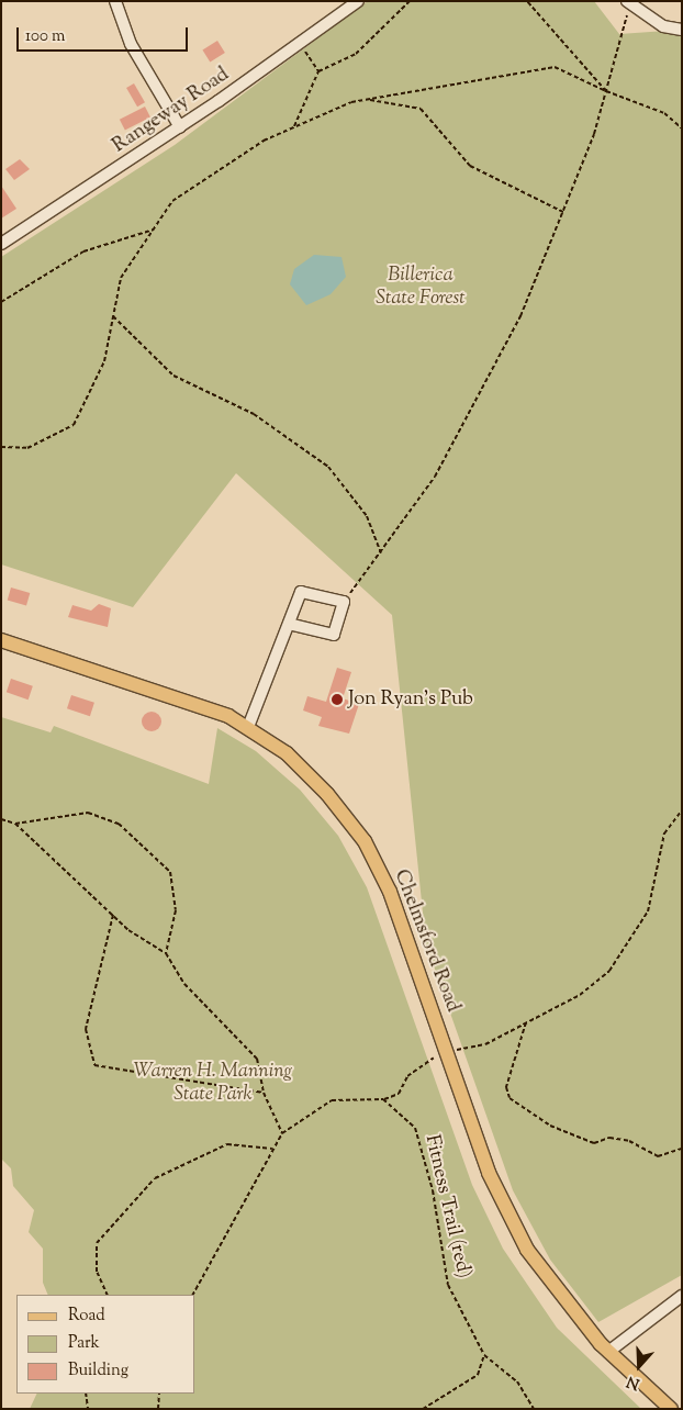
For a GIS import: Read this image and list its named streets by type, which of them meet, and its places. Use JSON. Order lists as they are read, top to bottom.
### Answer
{
  "streets": {
    "main road": ["Chelmsford Road"],
    "street": ["Rangeway Road"],
    "path": ["Fitness Trail (red)"]
  },
  "parks": ["Billerica State Forest", "Warren H. Manning State Park"],
  "places": ["Jon Ryan's Pub"],
  "legend": ["Road", "Park", "Building"],
  "scale_bar": "100 m",
  "north": "bottom"
}
